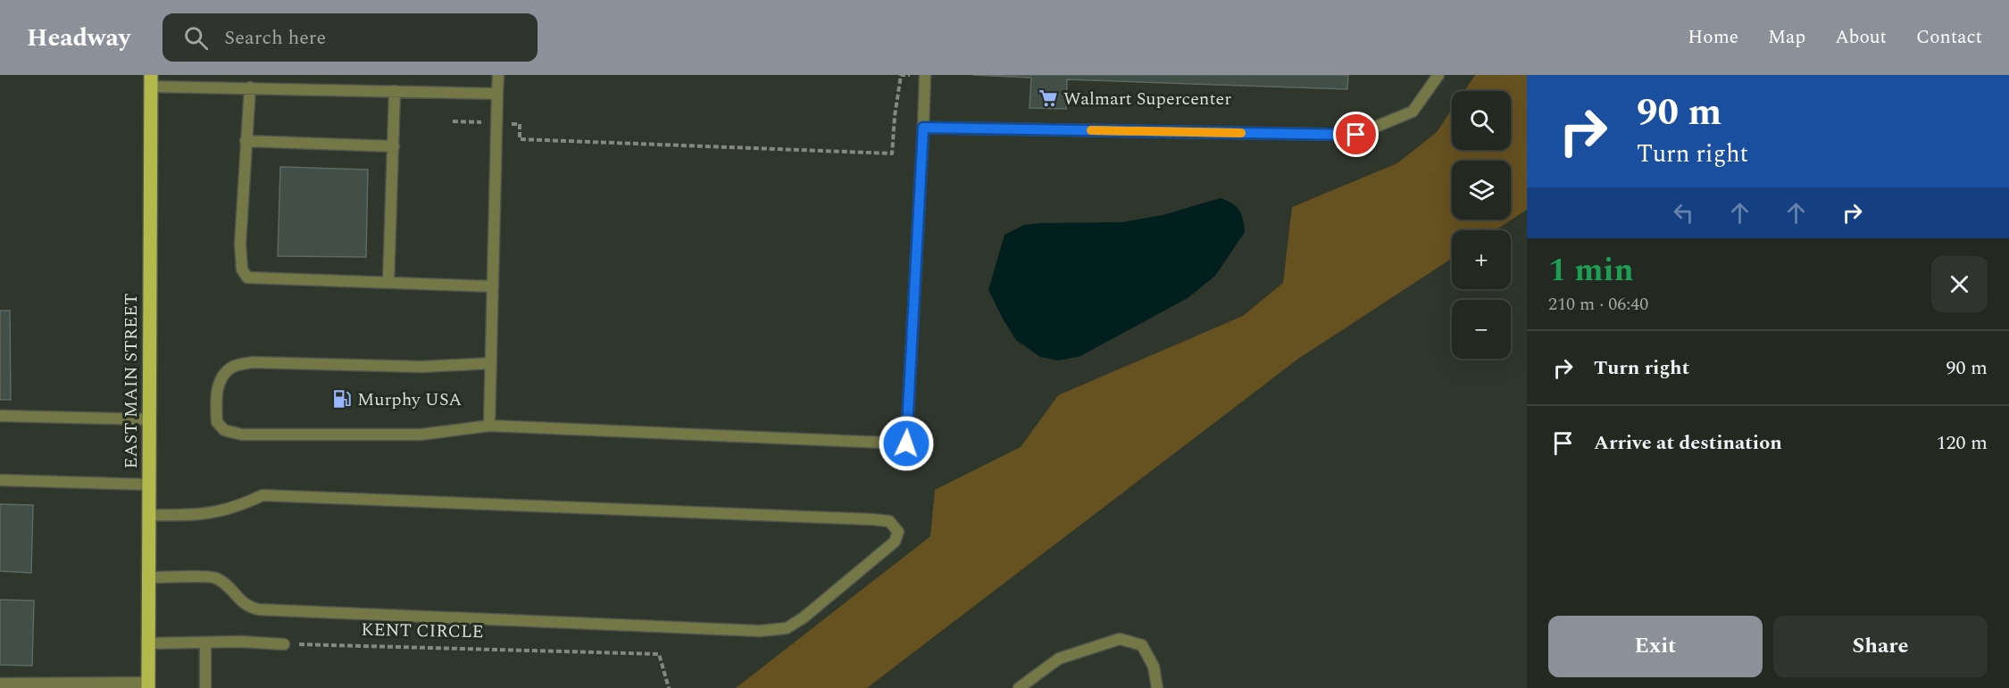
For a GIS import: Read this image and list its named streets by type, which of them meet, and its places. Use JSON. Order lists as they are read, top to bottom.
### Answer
{
  "streets": {
    "main road": ["EAST MAIN STREET"],
    "path": ["KENT CIRCLE"]
  },
  "places": {
    "supermarket": ["Walmart Supercenter"],
    "fuel station": ["Murphy USA"]
  },
  "page": {
    "header": "Headway",
    "search": "Search here",
    "nav": [
      "Home",
      "Map",
      "About",
      "Contact"
    ],
    "turn": ["90 m", "Turn right"],
    "map_buttons": ["+", "−"],
    "heading": ["1 min", "210 m · 06:40"],
    "list": [
      {
        "name": "Turn right",
        "value": "90 m"
      },
      {
        "name": "Arrive at destination",
        "value": "120 m"
      }
    ],
    "buttons": ["Exit", "Share"]
  }
}
